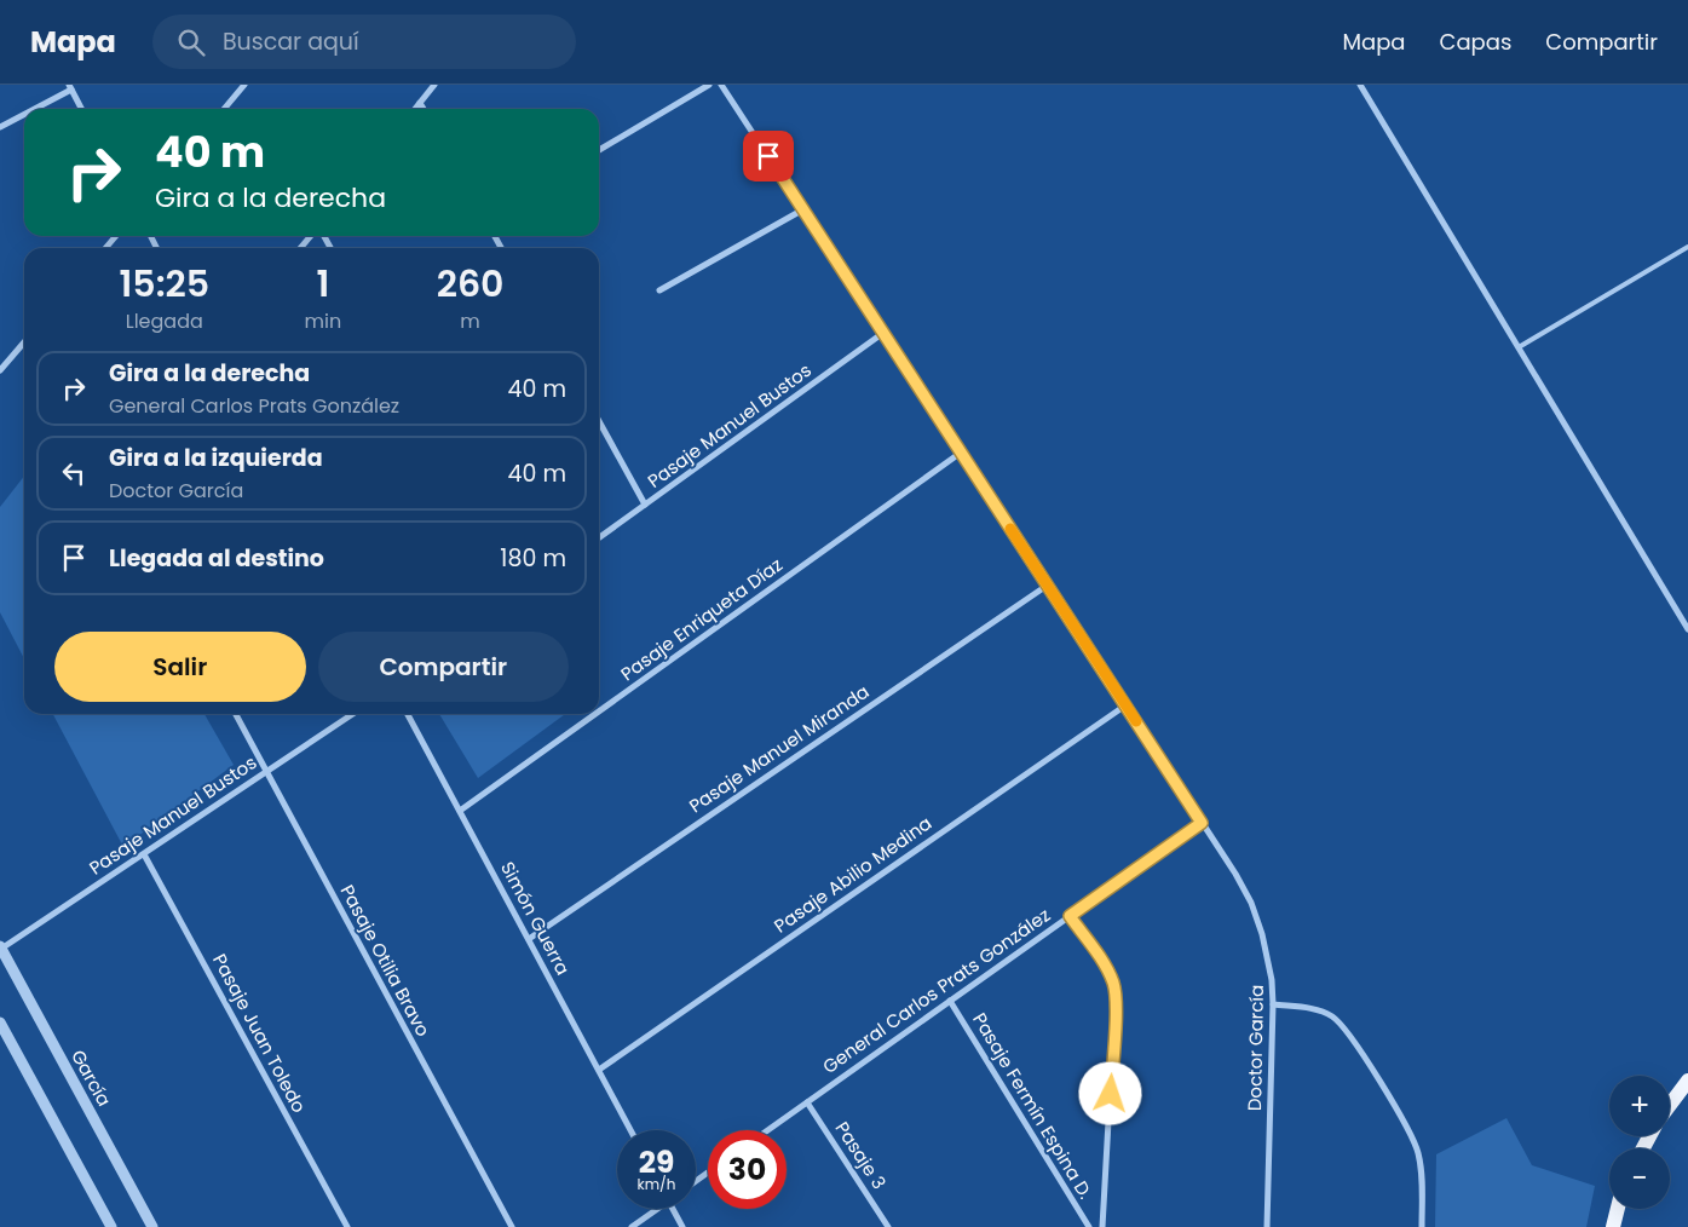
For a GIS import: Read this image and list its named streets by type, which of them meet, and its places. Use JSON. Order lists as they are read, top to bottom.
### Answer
{
  "streets": {
    "street": [
      "Pasaje Manuel Bustos",
      "Pasaje Enriqueta Díaz",
      "Pasaje Manuel Miranda",
      "Pasaje Abilio Medina",
      "Simón Guerra",
      "Pasaje Otilia Bravo",
      "General Carlos Prats González",
      "Pasaje Juan Toledo",
      "Doctor García",
      "García",
      "Pasaje Fermín Espina D.",
      "Pasaje 3"
    ]
  },
  "crossings": [
    ["Pasaje Manuel Bustos", "Pasaje Otilia Bravo"],
    ["Pasaje Manuel Bustos", "Pasaje Juan Toledo"],
    ["Pasaje Manuel Bustos", "Doctor García"],
    ["Pasaje Manuel Bustos", "García"],
    ["Pasaje Enriqueta Díaz", "Simón Guerra"],
    ["Pasaje Enriqueta Díaz", "Doctor García"],
    ["Pasaje Manuel Miranda", "Simón Guerra"],
    ["Pasaje Manuel Miranda", "Doctor García"],
    ["Pasaje Abilio Medina", "Simón Guerra"],
    ["Pasaje Abilio Medina", "Doctor García"],
    ["General Carlos Prats González", "Doctor García"],
    ["General Carlos Prats González", "Pasaje Fermín Espina D."],
    ["General Carlos Prats González", "Pasaje 3"]
  ],
  "page": {
    "header": "Mapa",
    "search": "Buscar aquí",
    "nav": ["Mapa", "Capas", "Compartir"],
    "turn": ["40 m", "Gira a la derecha"],
    "eta": [
      "15:25",
      "Llegada",
      "1",
      "min",
      "260",
      "m"
    ],
    "list": [
      {
        "name": "Gira a la derecha",
        "note": "General Carlos Prats González",
        "value": "40 m"
      },
      {
        "name": "Gira a la izquierda",
        "note": "Doctor García",
        "value": "40 m"
      },
      {
        "name": "Llegada al destino",
        "value": "180 m"
      }
    ],
    "buttons": ["Salir", "Compartir"],
    "map_buttons": ["+", "−"],
    "speed": "29 km/h",
    "limit": "30"
  }
}
